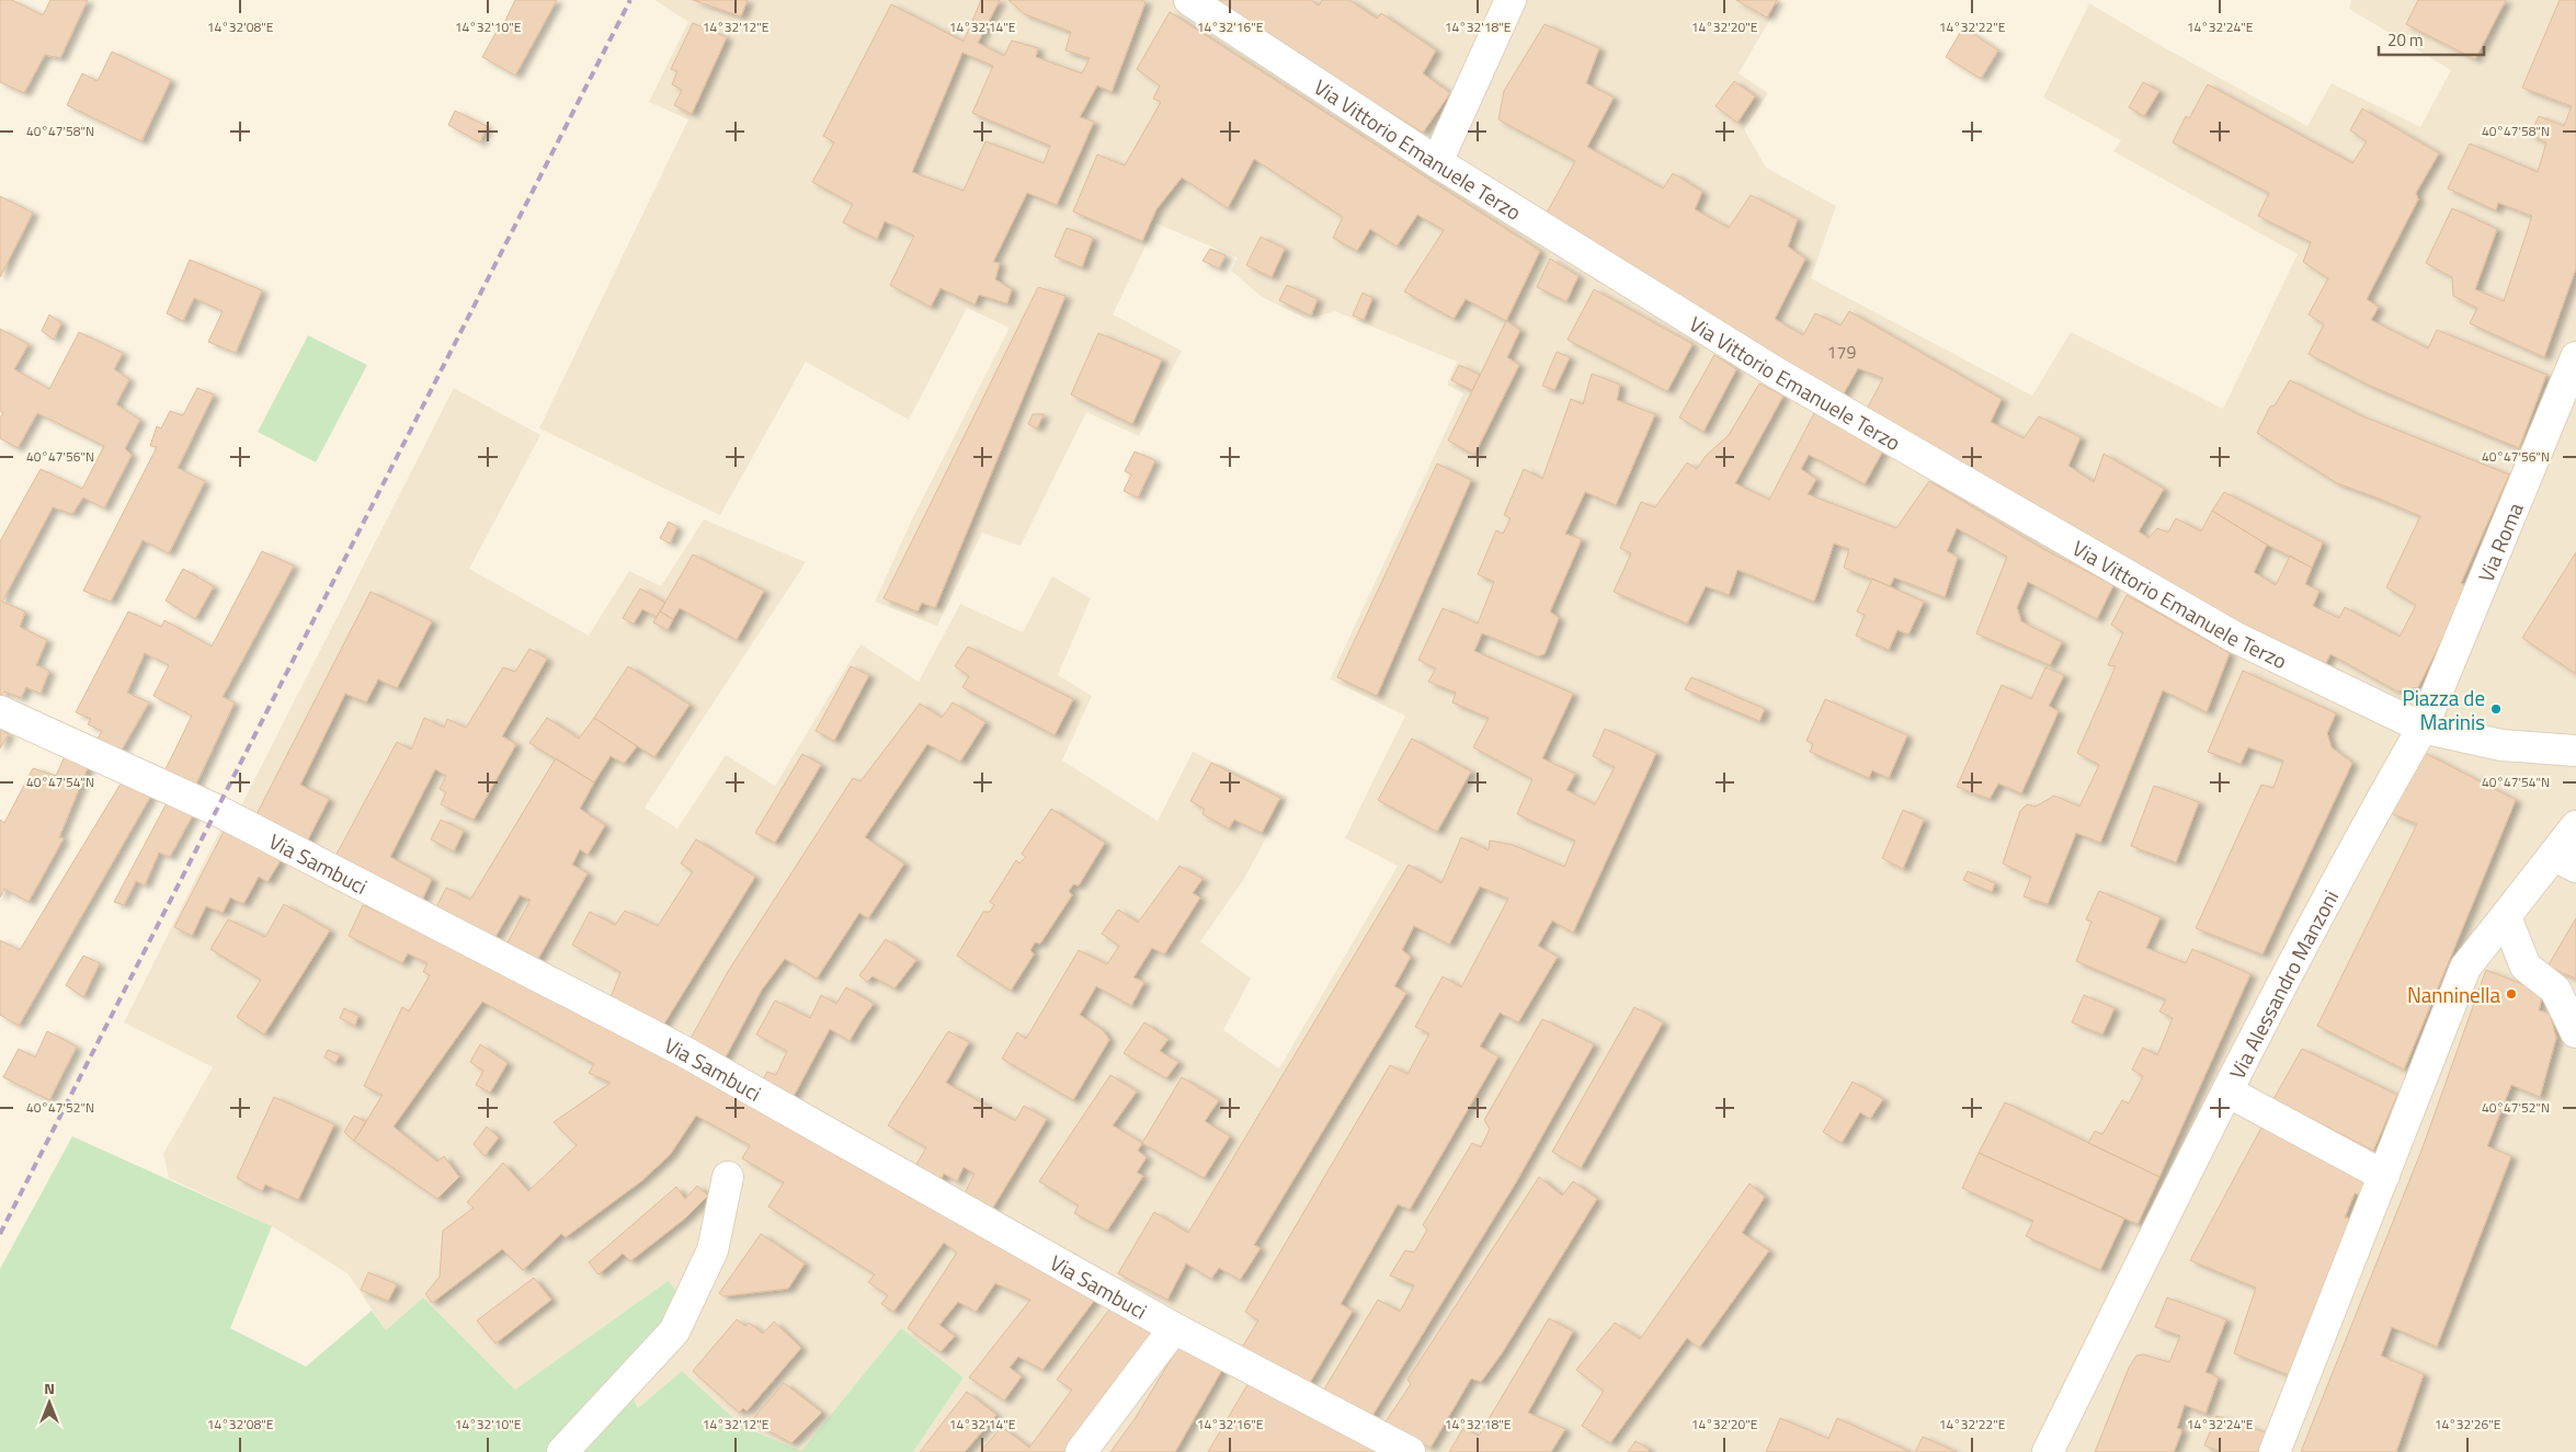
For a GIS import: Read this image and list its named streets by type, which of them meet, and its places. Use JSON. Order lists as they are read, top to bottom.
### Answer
{
  "streets": {
    "street": [
      "Via Vittorio Emanuele Terzo",
      "Via Roma",
      "Via Sambuci",
      "Via Alessandro Manzoni"
    ]
  },
  "crossings": [
    ["Via Vittorio Emanuele Terzo", "Via Roma"],
    ["Via Vittorio Emanuele Terzo", "Via Alessandro Manzoni"],
    ["Via Roma", "Via Alessandro Manzoni"]
  ],
  "places": ["Piazza de Marinis", "Nanninella"],
  "house_numbers": ["179"],
  "scale_bar": "20 m",
  "north": "top",
  "coordinates": [
    "14°32'08\"E",
    "14°32'10\"E",
    "14°32'12\"E",
    "14°32'14\"E",
    "14°32'16\"E",
    "14°32'18\"E",
    "14°32'20\"E",
    "14°32'22\"E",
    "14°32'24\"E",
    "40°47'58\"N",
    "40°47'56\"N",
    "40°47'54\"N",
    "40°47'52\"N",
    "14°32'26\"E"
  ]
}
